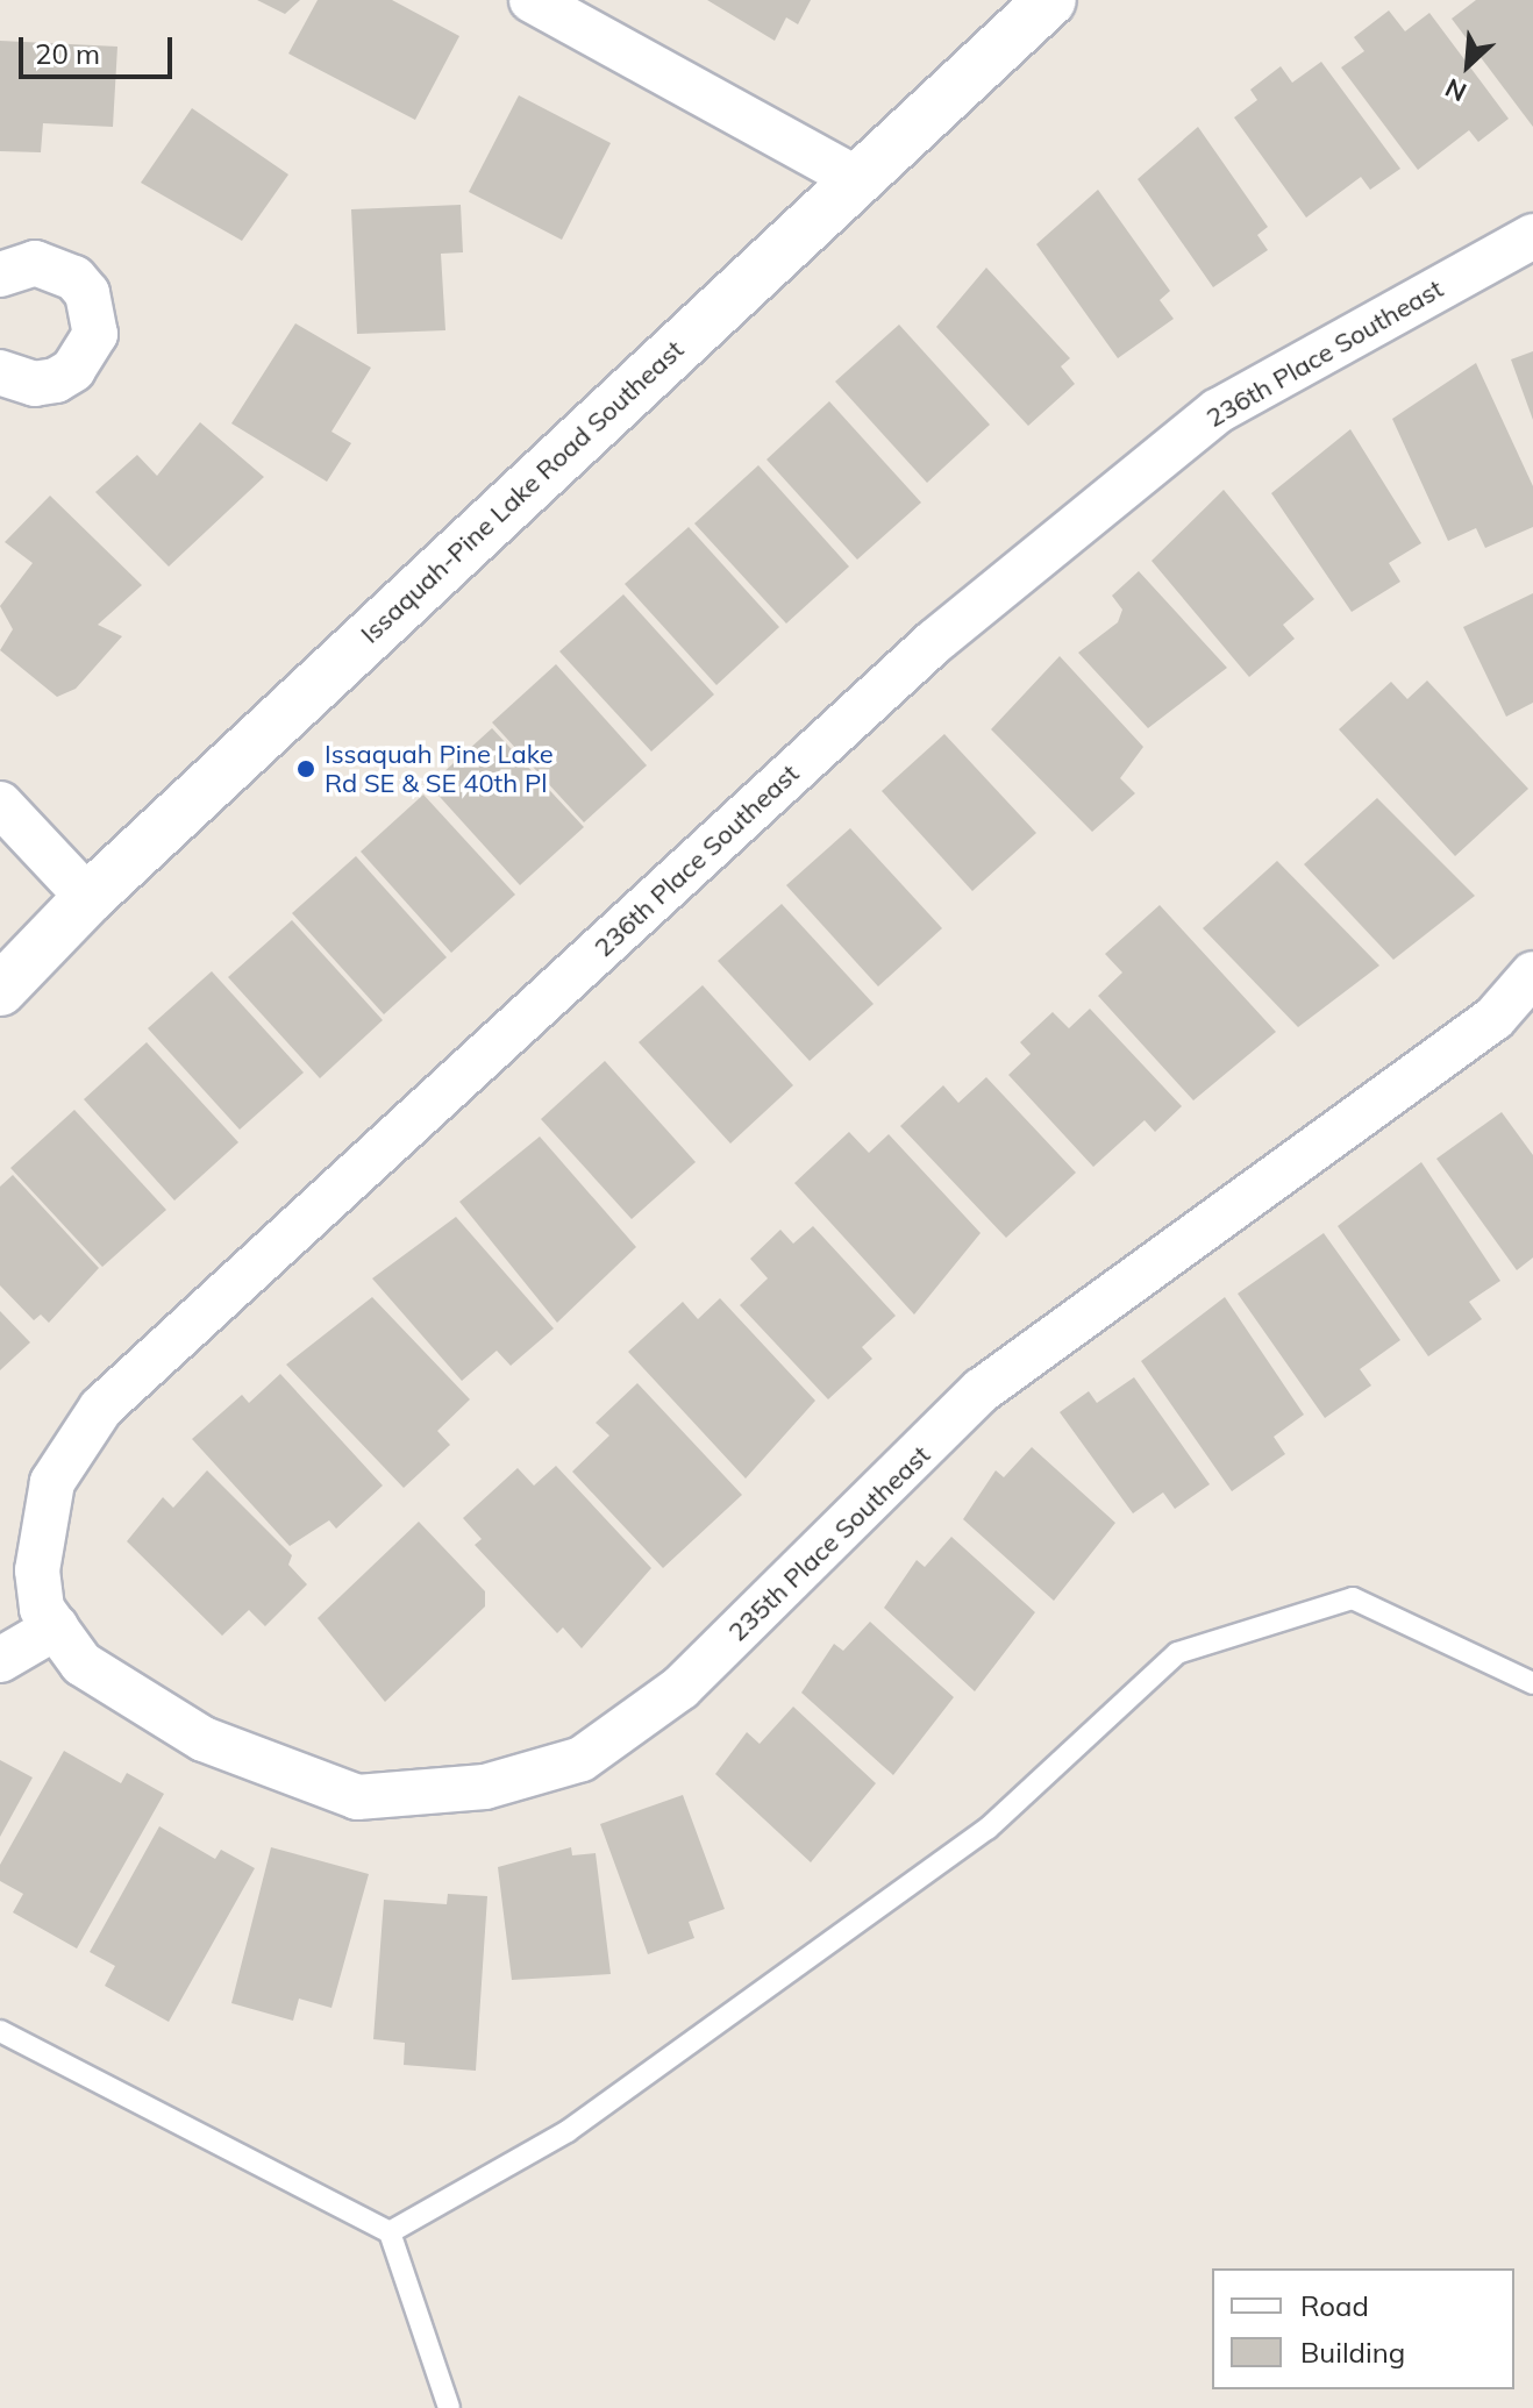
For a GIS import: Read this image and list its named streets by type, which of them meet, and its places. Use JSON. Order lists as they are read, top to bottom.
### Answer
{
  "streets": {
    "main road": ["Issaquah-Pine Lake Road Southeast"],
    "street": ["236th Place Southeast", "235th Place Southeast"]
  },
  "crossings": [
    ["236th Place Southeast", "235th Place Southeast"]
  ],
  "places": ["Issaquah Pine Lake Rd SE & SE 40th Pl"],
  "legend": ["Road", "Building"],
  "scale_bar": "20 m",
  "north": "bottom left"
}
